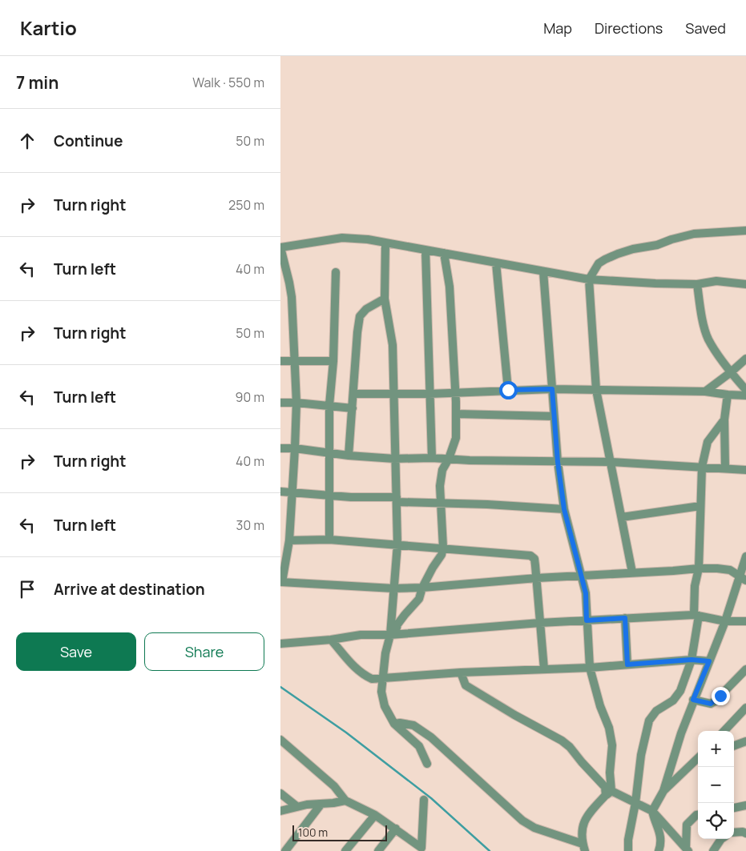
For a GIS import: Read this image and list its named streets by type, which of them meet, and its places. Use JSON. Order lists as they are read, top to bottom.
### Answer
{
  "scale_bar": "100 m",
  "page": {
    "header": "Kartio",
    "nav": ["Map", "Directions", "Saved"],
    "heading": ["7 min", "Walk · 550 m"],
    "list": [
      ["Continue", "50 m"],
      ["Turn right", "250 m"],
      ["Turn left", "40 m"],
      ["Turn right", "50 m"],
      ["Turn left", "90 m"],
      ["Turn right", "40 m"],
      ["Turn left", "30 m"],
      "Arrive at destination"
    ],
    "buttons": ["Save", "Share"],
    "map_buttons": ["+", "−"],
    "scale": "100 m"
  }
}
